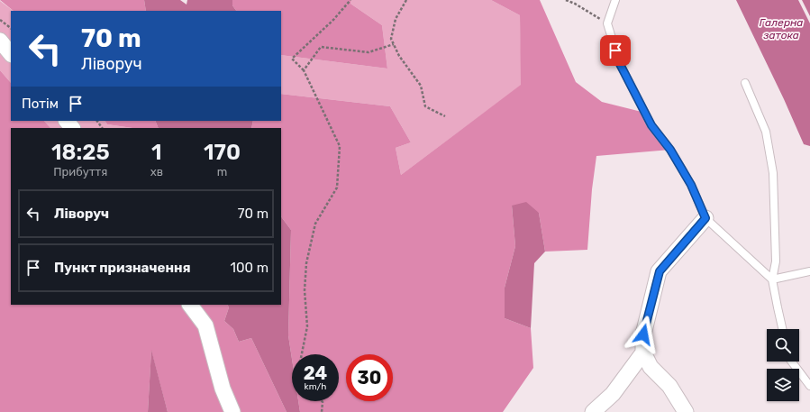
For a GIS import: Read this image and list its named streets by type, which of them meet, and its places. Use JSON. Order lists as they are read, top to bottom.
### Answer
{
  "water": ["Галерна затока"],
  "page": {
    "turn": ["70 m", "Ліворуч"],
    "then": "Потім",
    "eta": [
      "18:25",
      "Прибуття",
      "1",
      "хв",
      "170",
      "m"
    ],
    "list": [
      {
        "name": "Ліворуч",
        "value": "70 m"
      },
      {
        "name": "Пункт призначення",
        "value": "100 m"
      }
    ],
    "speed": "24 km/h",
    "limit": "30"
  }
}
